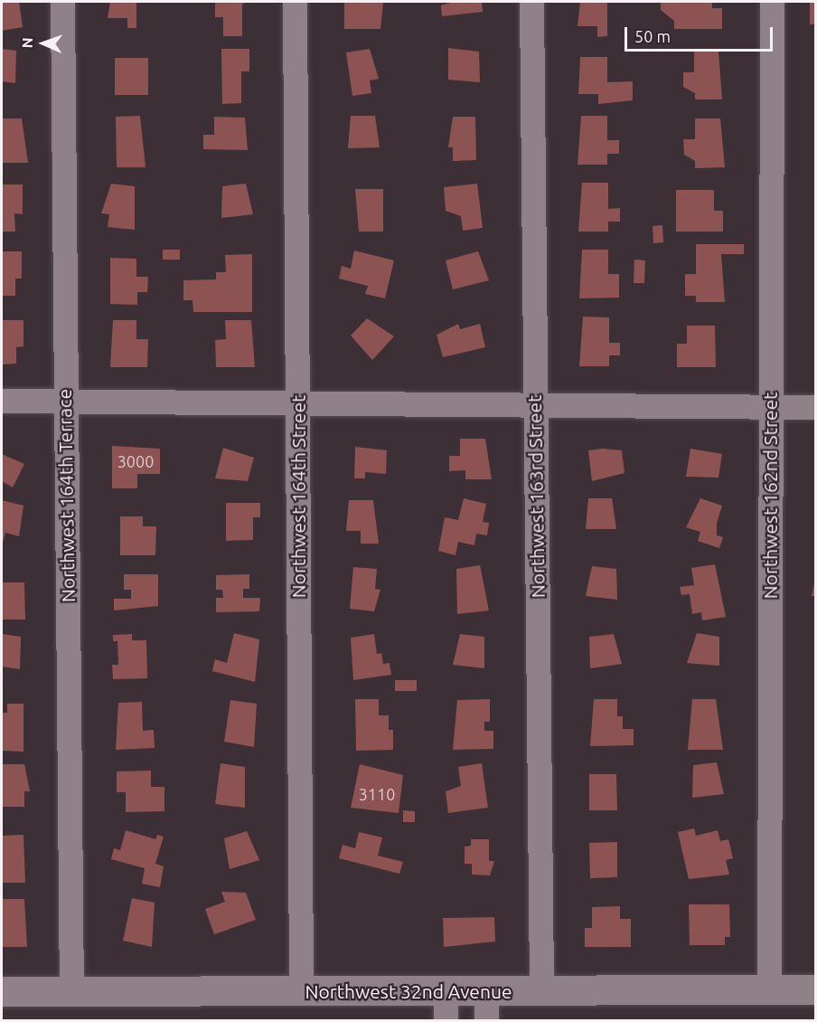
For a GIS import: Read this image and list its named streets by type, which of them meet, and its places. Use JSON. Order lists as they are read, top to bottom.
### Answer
{
  "streets": {
    "street": [
      "Northwest 164th Terrace",
      "Northwest 162nd Street",
      "Northwest 164th Street",
      "Northwest 163rd Street",
      "Northwest 32nd Avenue"
    ]
  },
  "crossings": [
    ["Northwest 164th Terrace", "Northwest 32nd Avenue"],
    ["Northwest 162nd Street", "Northwest 32nd Avenue"],
    ["Northwest 164th Street", "Northwest 32nd Avenue"],
    ["Northwest 163rd Street", "Northwest 32nd Avenue"]
  ],
  "house_numbers": ["3000", "3110"],
  "scale_bar": "50 m",
  "north": "left"
}
